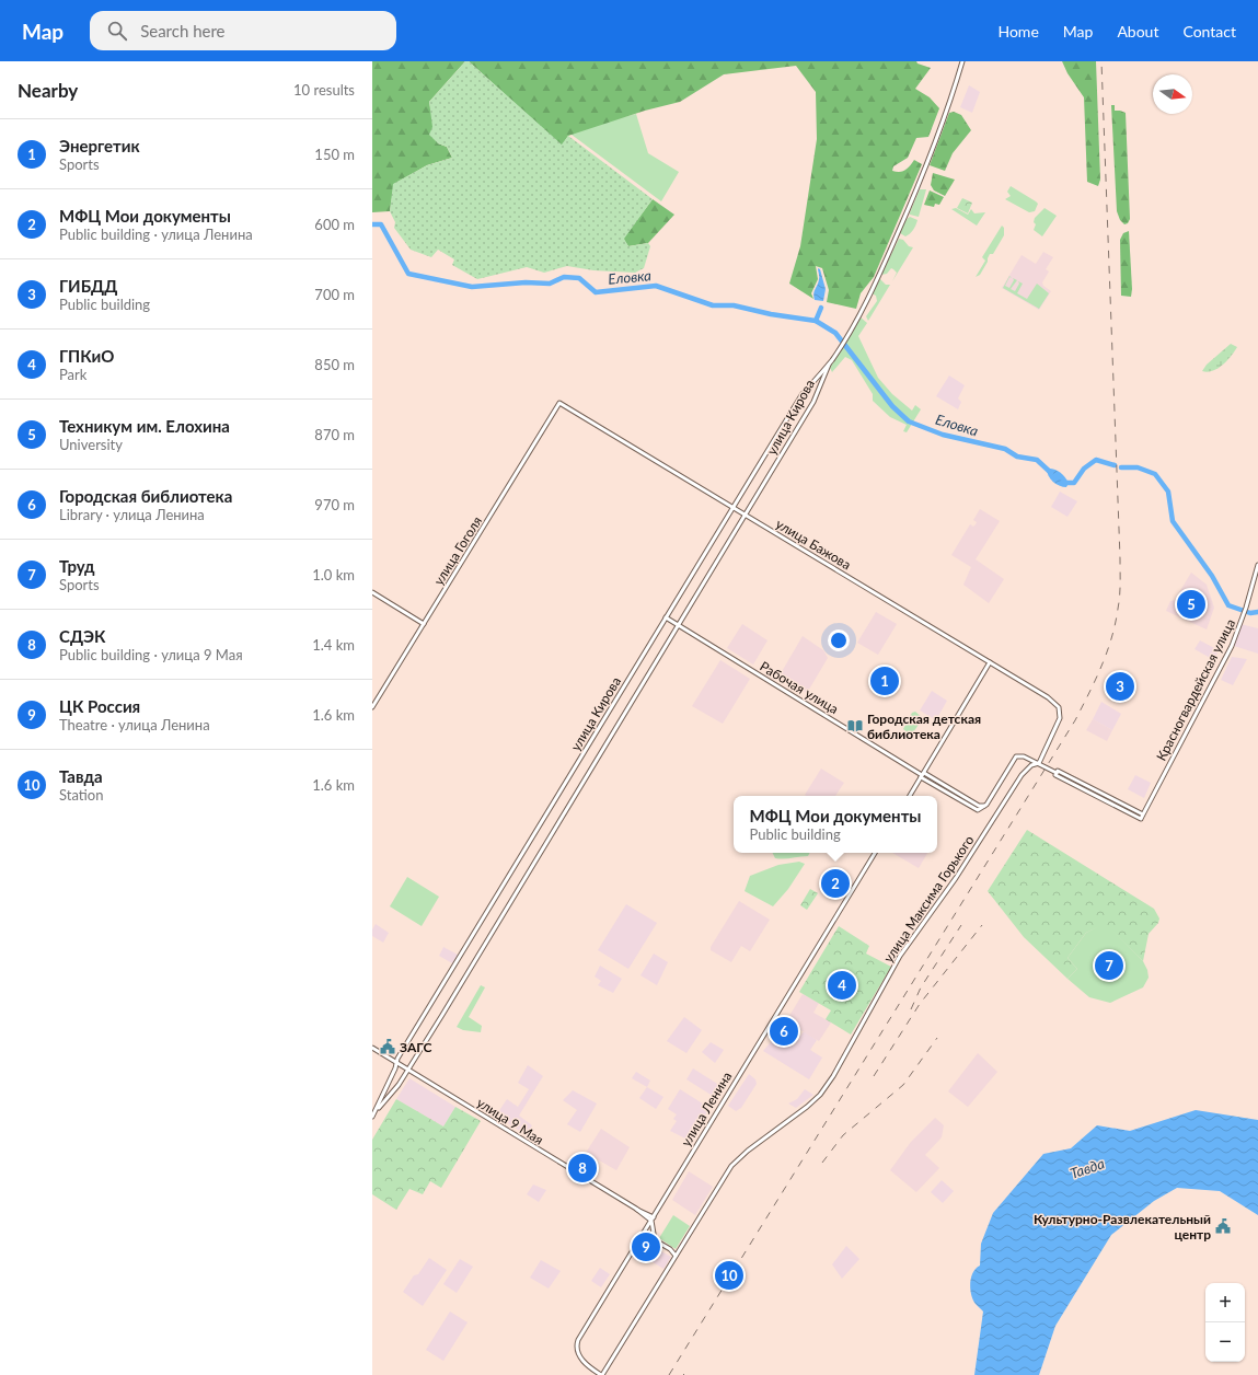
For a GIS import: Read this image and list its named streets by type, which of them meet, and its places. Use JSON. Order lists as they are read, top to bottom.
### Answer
{
  "streets": {
    "main road": [
      "улица Кирова",
      "улица Бажова",
      "улица Гоголя",
      "Рабочая улица",
      "Красногвардейская улица",
      "улица Максима Горького",
      "улица Ленина",
      "улица 9 Мая"
    ]
  },
  "crossings": [
    ["улица Кирова", "улица Бажова"],
    ["улица Кирова", "Рабочая улица"],
    ["улица Кирова", "улица 9 Мая"],
    ["улица Бажова", "улица Гоголя"],
    ["улица Бажова", "улица Максима Горького"],
    ["улица Максима Горького", "улица Ленина"],
    ["улица Ленина", "улица 9 Мая"]
  ],
  "water": ["Еловка", "Тавда"],
  "places": {
    "library": ["Городская детская библиотека"],
    "public building": ["ЗАГС", "Культурно-Развлекательный центр"]
  },
  "north": "right",
  "page": {
    "header": "Map",
    "search": "Search here",
    "nav": [
      "Home",
      "Map",
      "About",
      "Contact"
    ],
    "heading": ["Nearby", "10 results"],
    "list": [
      {
        "mark": "1",
        "name": "Энергетик",
        "note": "Sports",
        "value": "150 m"
      },
      {
        "mark": "2",
        "name": "МФЦ Мои документы",
        "note": "Public building · улица Ленина",
        "value": "600 m"
      },
      {
        "mark": "3",
        "name": "ГИБДД",
        "note": "Public building",
        "value": "700 m"
      },
      {
        "mark": "4",
        "name": "ГПКиО",
        "note": "Park",
        "value": "850 m"
      },
      {
        "mark": "5",
        "name": "Техникум им. Елохина",
        "note": "University",
        "value": "870 m"
      },
      {
        "mark": "6",
        "name": "Городская библиотека",
        "note": "Library · улица Ленина",
        "value": "970 m"
      },
      {
        "mark": "7",
        "name": "Труд",
        "note": "Sports",
        "value": "1.0 km"
      },
      {
        "mark": "8",
        "name": "СДЭК",
        "note": "Public building · улица 9 Мая",
        "value": "1.4 km"
      },
      {
        "mark": "9",
        "name": "ЦК Россия",
        "note": "Theatre · улица Ленина",
        "value": "1.6 km"
      },
      {
        "mark": "10",
        "name": "Тавда",
        "note": "Station",
        "value": "1.6 km"
      }
    ],
    "pins": [
      "5",
      "1",
      "3",
      "2",
      "7",
      "4",
      "6",
      "8",
      "9",
      "10"
    ],
    "popup": ["МФЦ Мои документы", "Public building"],
    "map_buttons": ["+", "−"]
  }
}
